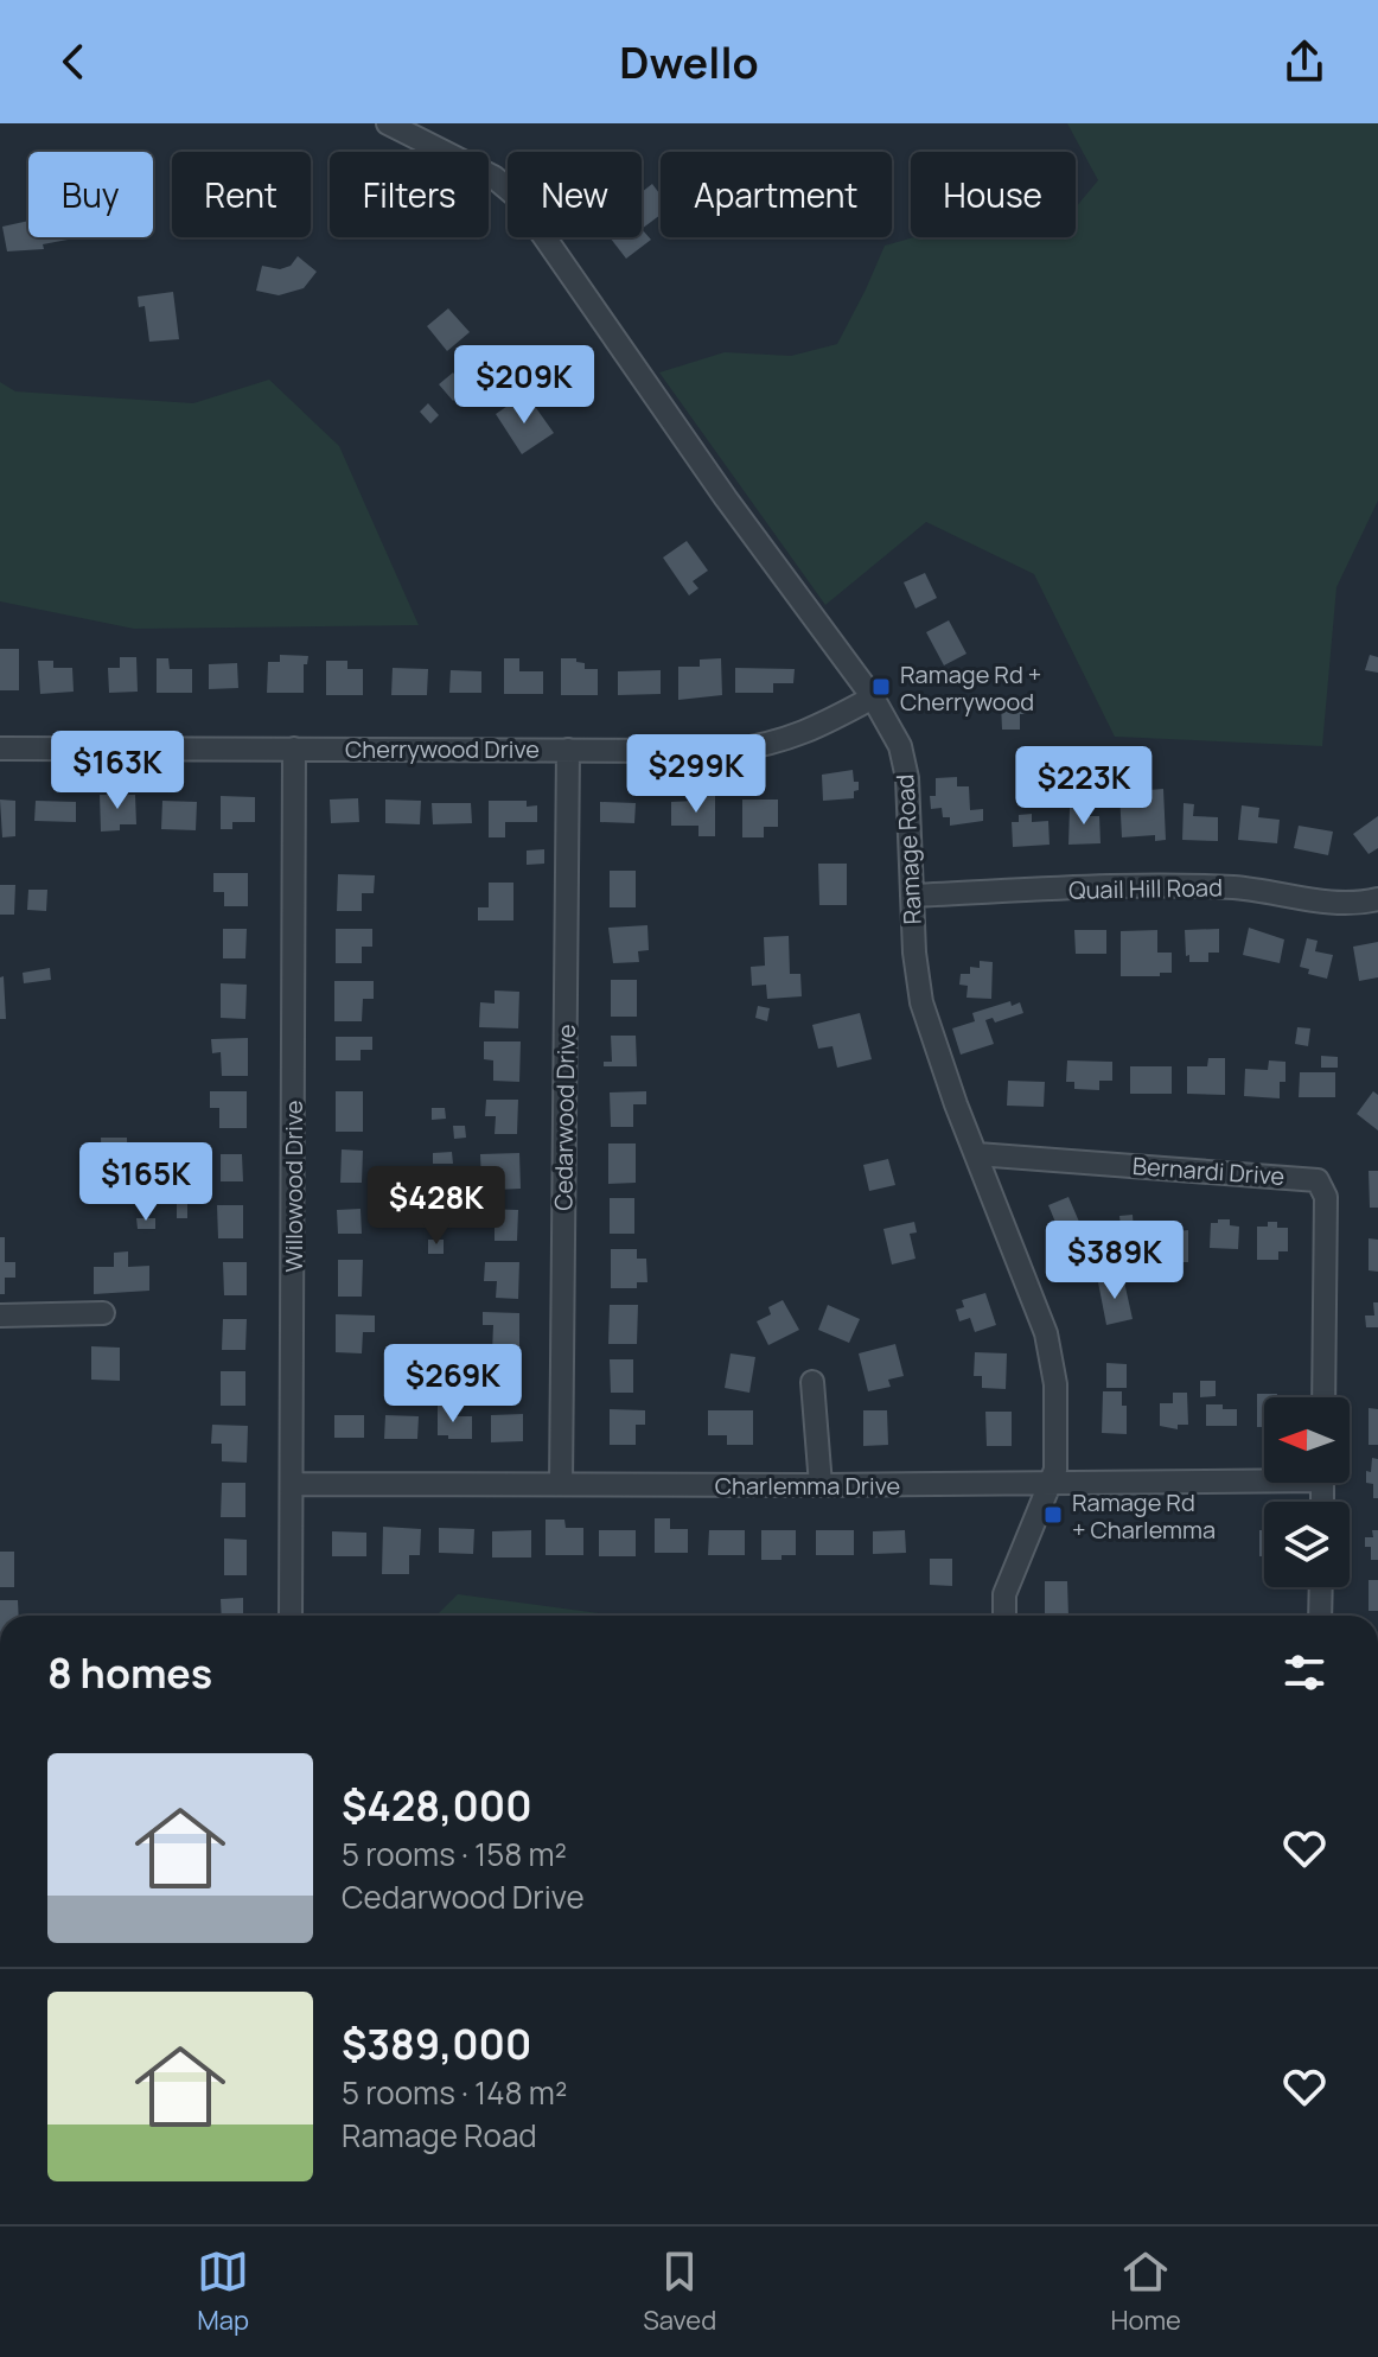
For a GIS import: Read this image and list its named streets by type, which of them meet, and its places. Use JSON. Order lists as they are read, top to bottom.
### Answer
{
  "streets": {
    "street": [
      "Cherrywood Drive",
      "Ramage Road",
      "Quail Hill Road",
      "Cedarwood Drive",
      "Bernardi Drive",
      "Willowood Drive",
      "Charlemma Drive"
    ]
  },
  "crossings": [
    ["Cherrywood Drive", "Ramage Road"],
    ["Cherrywood Drive", "Cedarwood Drive"],
    ["Cherrywood Drive", "Willowood Drive"],
    ["Ramage Road", "Quail Hill Road"],
    ["Ramage Road", "Bernardi Drive"],
    ["Ramage Road", "Charlemma Drive"],
    ["Cedarwood Drive", "Charlemma Drive"],
    ["Willowood Drive", "Charlemma Drive"]
  ],
  "places": {
    "transit": ["Ramage Rd + Cherrywood", "Ramage Rd + Charlemma"]
  },
  "north": "left",
  "page": {
    "header": "Dwello",
    "chip": [
      "Buy",
      "Rent",
      "Filters",
      "New",
      "Apartment",
      "House"
    ],
    "price": [
      "$209K",
      "$163K",
      "$299K",
      "$223K",
      "$165K",
      "$428K",
      "$389K",
      "$269K"
    ],
    "heading": "8 homes",
    "list": [
      {
        "name": "$428,000",
        "note": "5 rooms · 158 m² · Cedarwood Drive"
      },
      {
        "name": "$389,000",
        "note": "5 rooms · 148 m² · Ramage Road"
      }
    ],
    "tabs": ["Map", "Saved", "Home"]
  }
}
